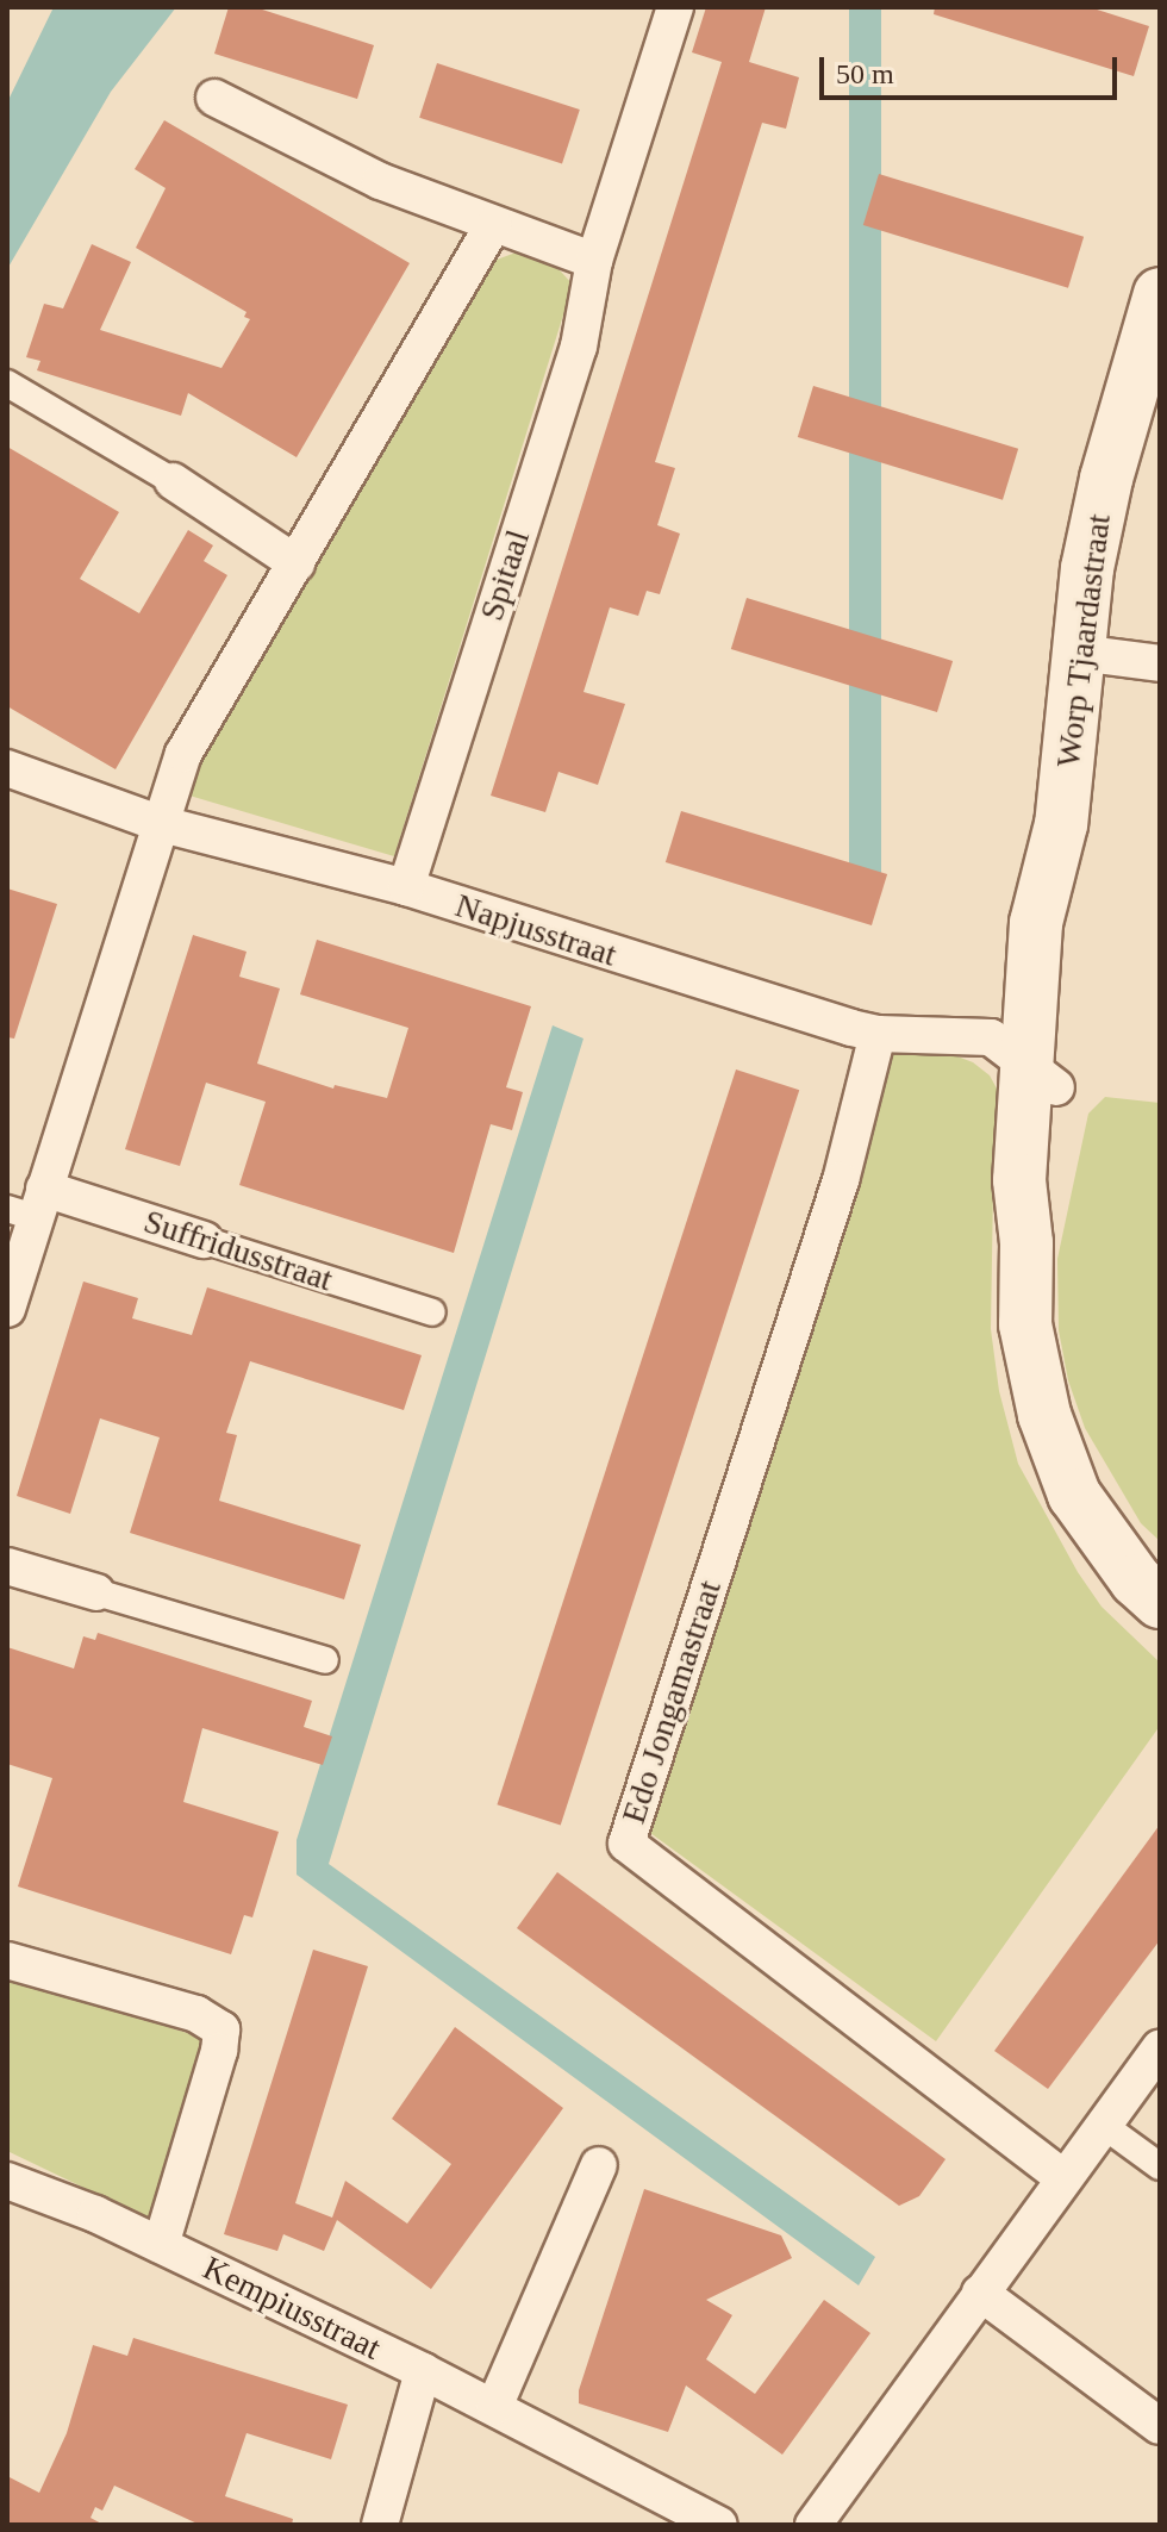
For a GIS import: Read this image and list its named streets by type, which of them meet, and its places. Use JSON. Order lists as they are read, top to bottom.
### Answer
{
  "streets": {
    "main road": ["Worp Tjaardastraat"],
    "street": [
      "Spitaal",
      "Napjusstraat",
      "Suffridusstraat",
      "Edo Jongamastraat",
      "Kempiusstraat"
    ]
  },
  "crossings": [
    ["Spitaal", "Napjusstraat"],
    ["Worp Tjaardastraat", "Napjusstraat"],
    ["Napjusstraat", "Edo Jongamastraat"]
  ],
  "scale_bar": "50 m"
}
